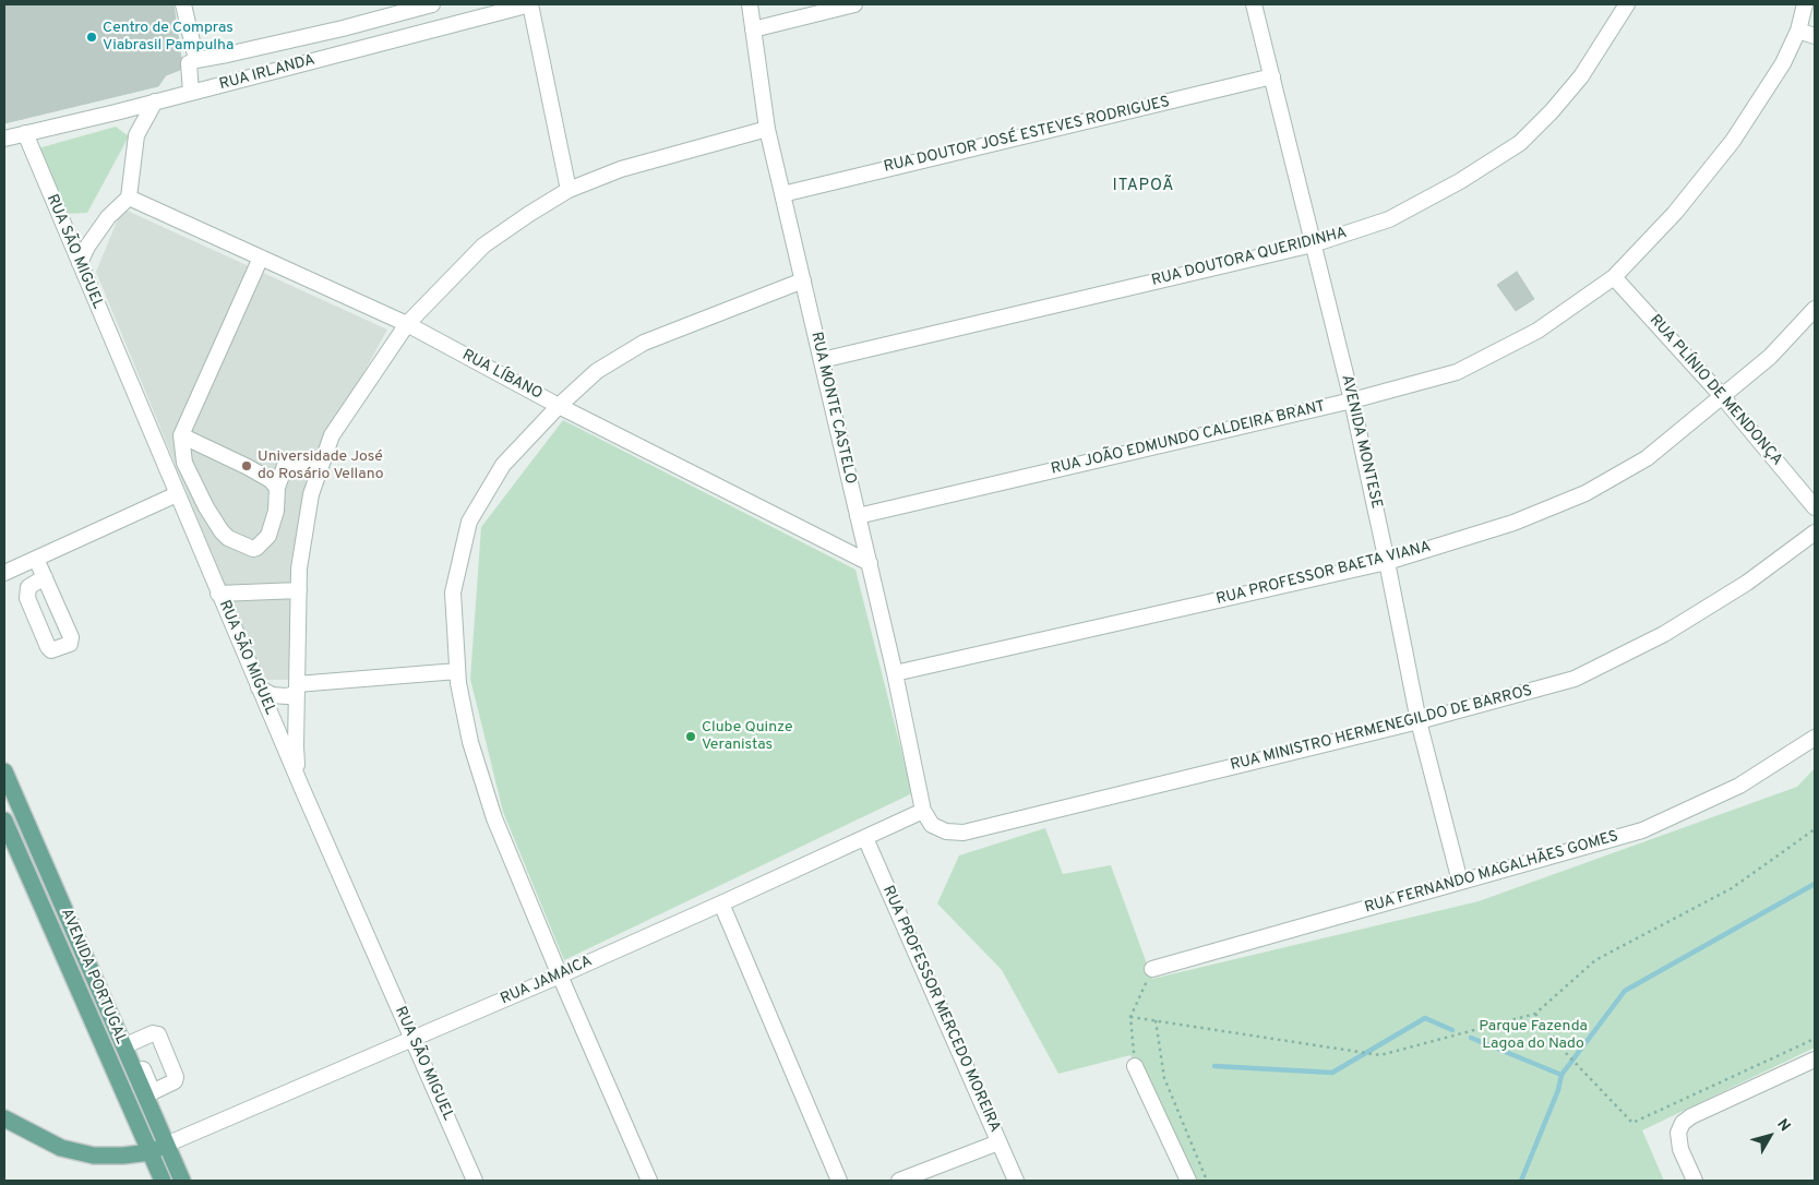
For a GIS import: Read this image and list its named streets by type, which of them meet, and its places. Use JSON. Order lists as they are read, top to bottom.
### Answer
{
  "streets": {
    "main road": ["AVENIDA PORTUGAL"],
    "street": [
      "RUA IRLANDA",
      "RUA DOUTOR JOSÉ ESTEVES RODRIGUES",
      "RUA SÃO MIGUEL",
      "RUA DOUTORA QUERIDINHA",
      "RUA LÍBANO",
      "RUA PLÍNIO DE MENDONÇA",
      "RUA MONTE CASTELO",
      "RUA JOÃO EDMUNDO CALDEIRA BRANT",
      "AVENIDA MONTESE",
      "RUA PROFESSOR BAETA VIANA",
      "RUA MINISTRO HERMENEGILDO DE BARROS",
      "RUA FERNANDO MAGALHÃES GOMES",
      "RUA JAMAICA",
      "RUA PROFESSOR MERCEDO MOREIRA"
    ]
  },
  "crossings": [
    ["RUA IRLANDA", "RUA SÃO MIGUEL"],
    ["RUA DOUTOR JOSÉ ESTEVES RODRIGUES", "RUA MONTE CASTELO"],
    ["RUA DOUTOR JOSÉ ESTEVES RODRIGUES", "AVENIDA MONTESE"],
    ["RUA SÃO MIGUEL", "RUA JAMAICA"],
    ["RUA DOUTORA QUERIDINHA", "RUA MONTE CASTELO"],
    ["RUA DOUTORA QUERIDINHA", "AVENIDA MONTESE"],
    ["RUA LÍBANO", "RUA MONTE CASTELO"],
    ["RUA PLÍNIO DE MENDONÇA", "RUA JOÃO EDMUNDO CALDEIRA BRANT"],
    ["RUA PLÍNIO DE MENDONÇA", "RUA PROFESSOR BAETA VIANA"],
    ["RUA MONTE CASTELO", "RUA JOÃO EDMUNDO CALDEIRA BRANT"],
    ["RUA MONTE CASTELO", "RUA PROFESSOR BAETA VIANA"],
    ["RUA MONTE CASTELO", "RUA MINISTRO HERMENEGILDO DE BARROS"],
    ["RUA MONTE CASTELO", "RUA JAMAICA"],
    ["RUA JOÃO EDMUNDO CALDEIRA BRANT", "AVENIDA MONTESE"],
    ["AVENIDA MONTESE", "RUA PROFESSOR BAETA VIANA"],
    ["AVENIDA MONTESE", "RUA MINISTRO HERMENEGILDO DE BARROS"],
    ["AVENIDA MONTESE", "RUA FERNANDO MAGALHÃES GOMES"],
    ["RUA MINISTRO HERMENEGILDO DE BARROS", "RUA JAMAICA"],
    ["AVENIDA PORTUGAL", "RUA JAMAICA"],
    ["RUA JAMAICA", "RUA PROFESSOR MERCEDO MOREIRA"]
  ],
  "districts": ["ITAPOÃ"],
  "parks": ["Parque Fazenda Lagoa do Nado"],
  "places": ["Centro de Compras Viabrasil Pampulha", "Universidade José do Rosário Vellano", "Clube Quinze Veranistas"],
  "north": "top right"
}
